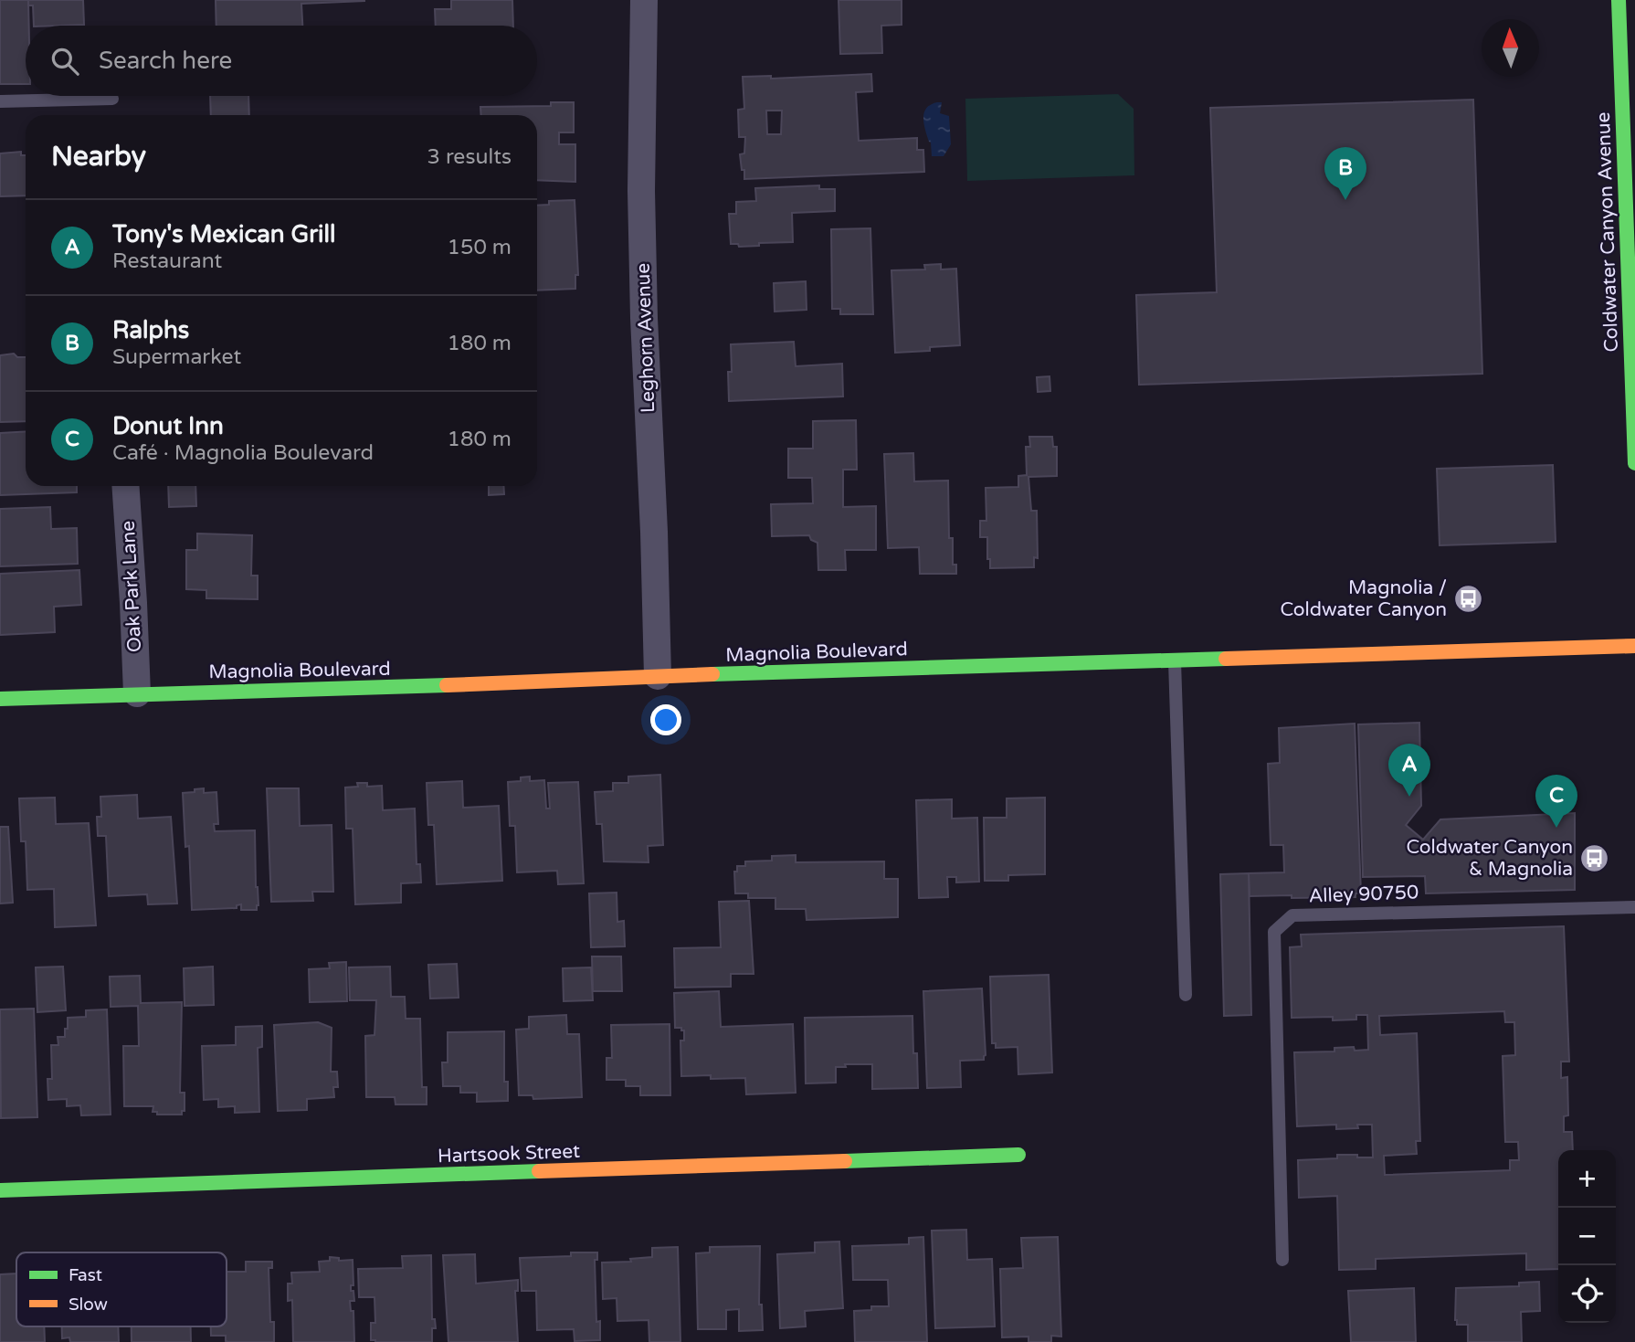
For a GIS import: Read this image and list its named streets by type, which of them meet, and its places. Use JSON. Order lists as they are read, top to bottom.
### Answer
{
  "streets": {
    "main road": ["Coldwater Canyon Avenue", "Magnolia Boulevard", "Hartsook Street"],
    "street": ["Leghorn Avenue", "Oak Park Lane"],
    "lane": ["Alley 90750"]
  },
  "crossings": [
    ["Leghorn Avenue", "Magnolia Boulevard"],
    ["Oak Park Lane", "Magnolia Boulevard"]
  ],
  "places": {
    "bus stop": ["Magnolia / Coldwater Canyon", "Coldwater Canyon & Magnolia"]
  },
  "legend": ["Fast", "Slow"],
  "north": "top",
  "page": {
    "search": "Search here",
    "heading": ["Nearby", "3 results"],
    "pins": ["B", "A", "C"],
    "list": [
      {
        "mark": "A",
        "name": "Tony's Mexican Grill",
        "note": "Restaurant",
        "value": "150 m"
      },
      {
        "mark": "B",
        "name": "Ralphs",
        "note": "Supermarket",
        "value": "180 m"
      },
      {
        "mark": "C",
        "name": "Donut Inn",
        "note": "Café · Magnolia Boulevard",
        "value": "180 m"
      }
    ],
    "map_buttons": ["+", "−"]
  }
}
